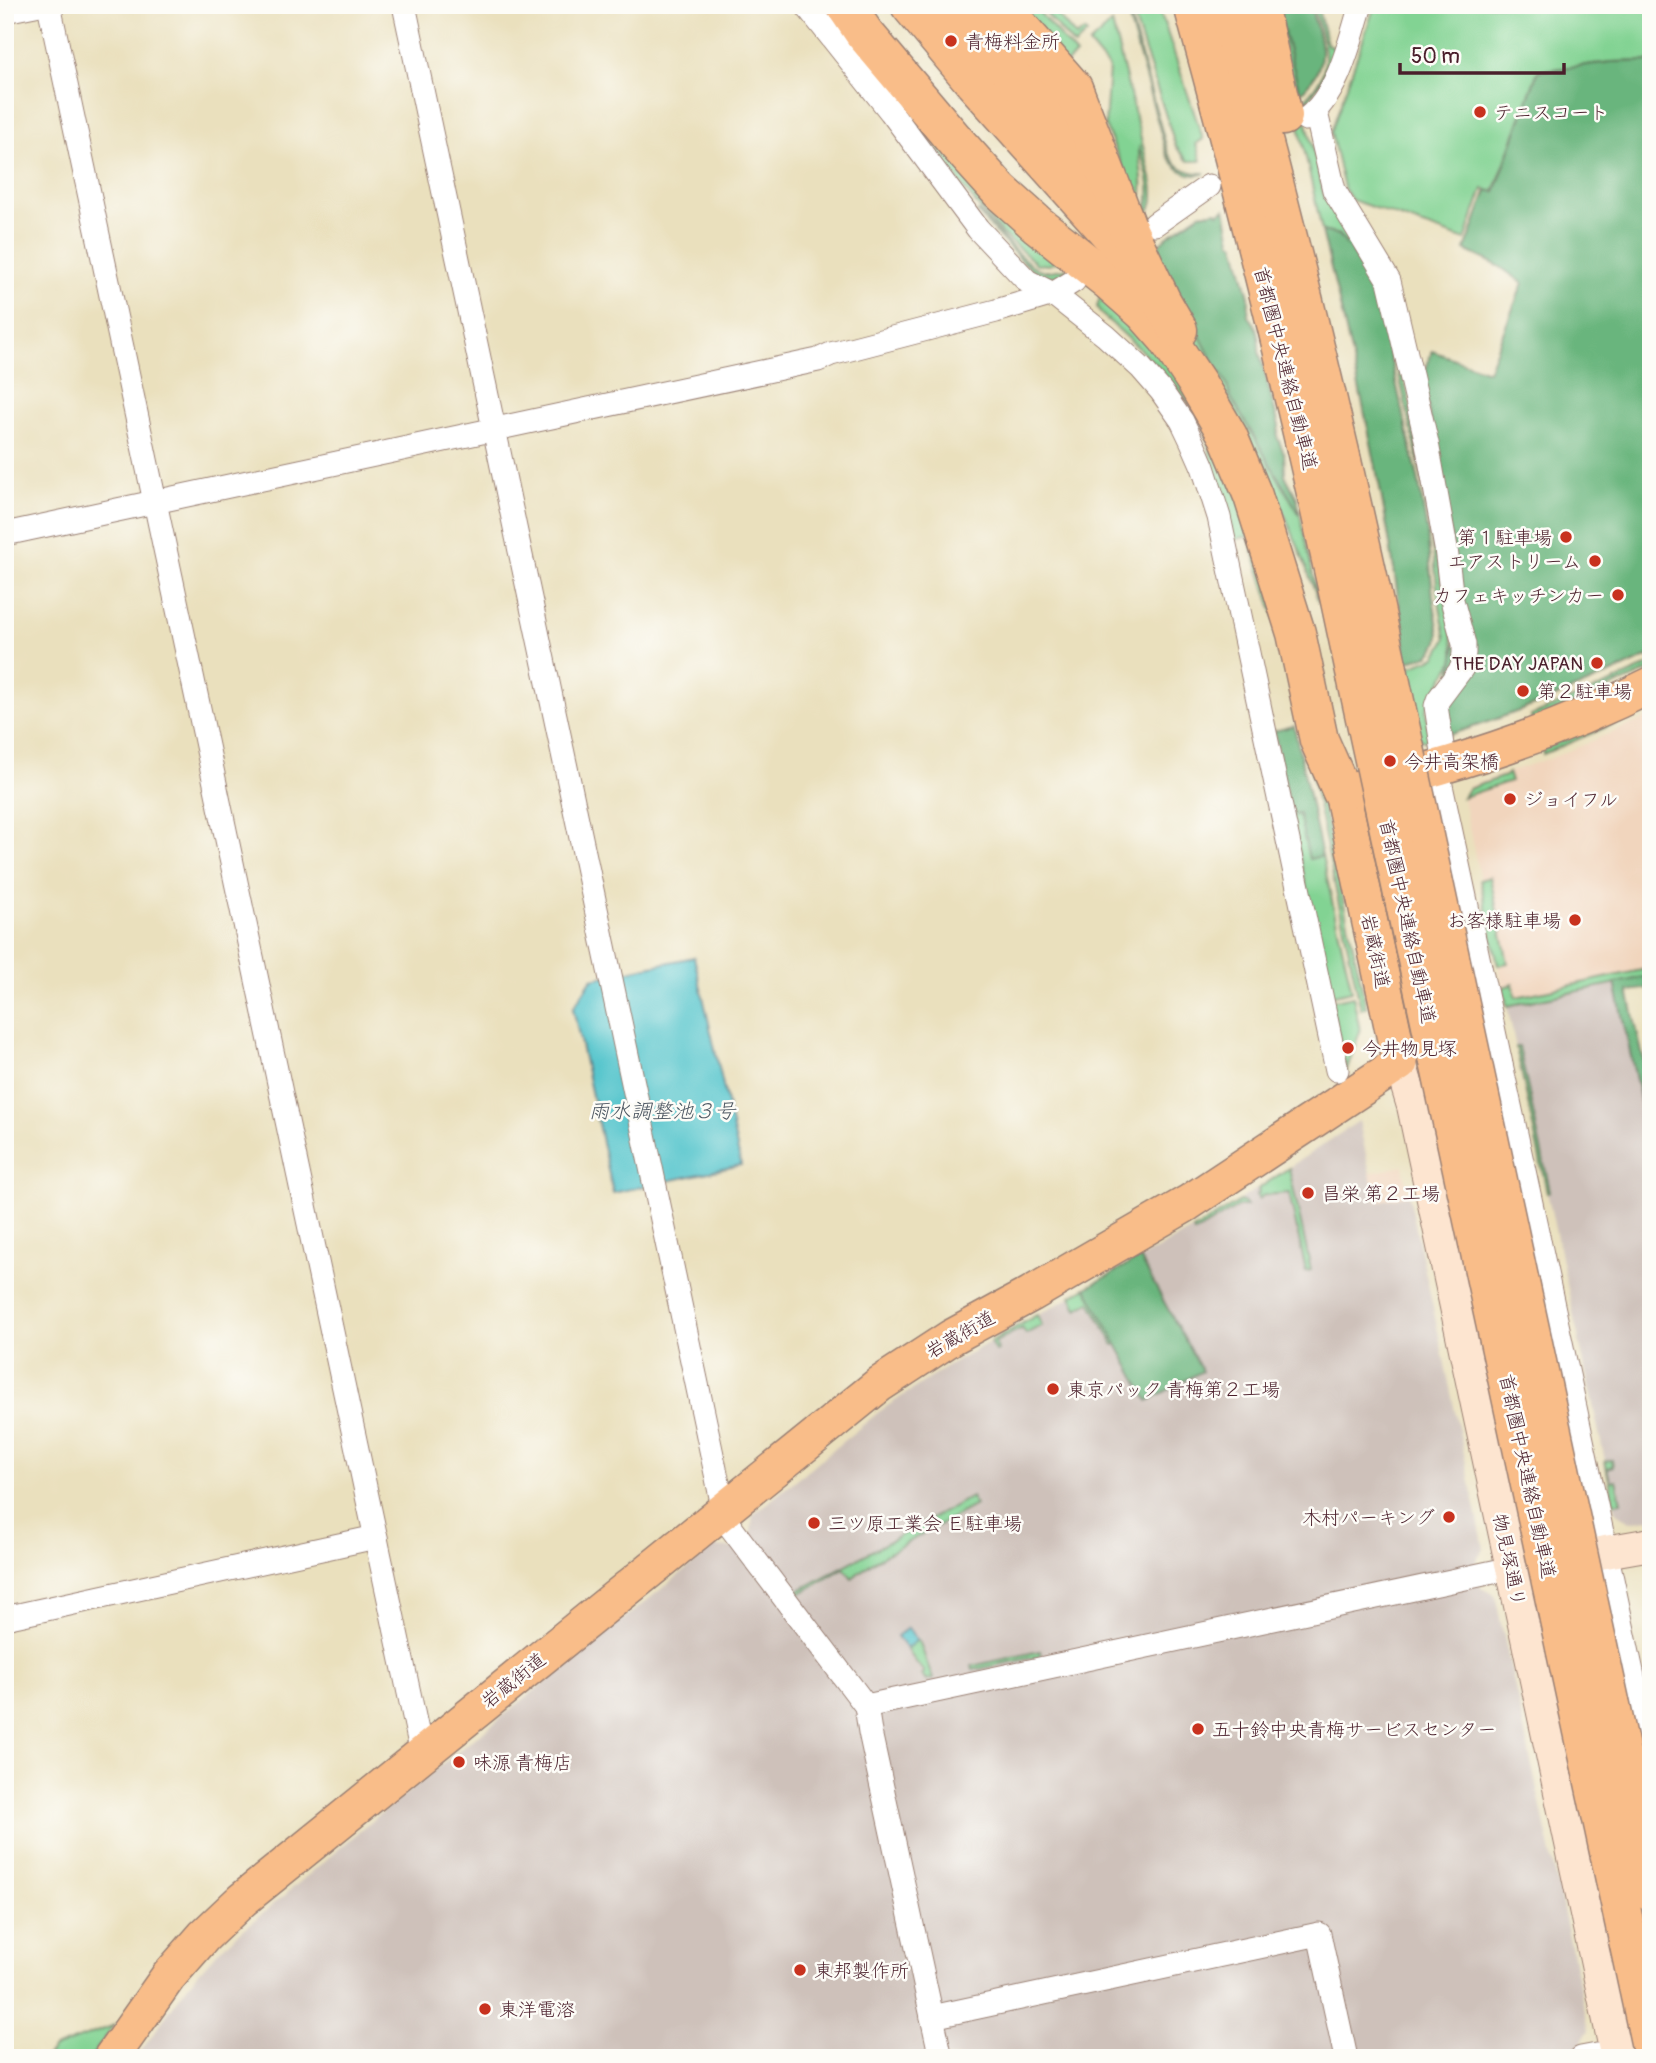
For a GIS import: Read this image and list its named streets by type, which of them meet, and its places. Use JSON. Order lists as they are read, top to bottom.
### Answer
{
  "streets": {
    "highway": ["首都圏中央連絡自動車道"],
    "main road": ["岩蔵街道"],
    "street": ["物見塚通り"]
  },
  "crossings": [
    ["首都圏中央連絡自動車道", "物見塚通り"],
    ["岩蔵街道", "物見塚通り"]
  ],
  "water": ["雨水調整池３号"],
  "places": [
    "青梅料金所",
    "テニスコート",
    "第１駐車場",
    "エアストリーム",
    "カフェキッチンカー",
    "THE DAY JAPAN",
    "第２駐車場",
    "今井高架橋",
    "ジョイフル",
    "お客様駐車場",
    "今井物見塚",
    "昌栄 第２工場",
    "東京パック 青梅第２工場",
    "木村パーキング",
    "三ツ原工業会 Ｅ駐車場",
    "五十鈴中央青梅サービスセンター",
    "味源 青梅店",
    "東邦製作所",
    "東洋電溶"
  ],
  "scale_bar": "50 m"
}
